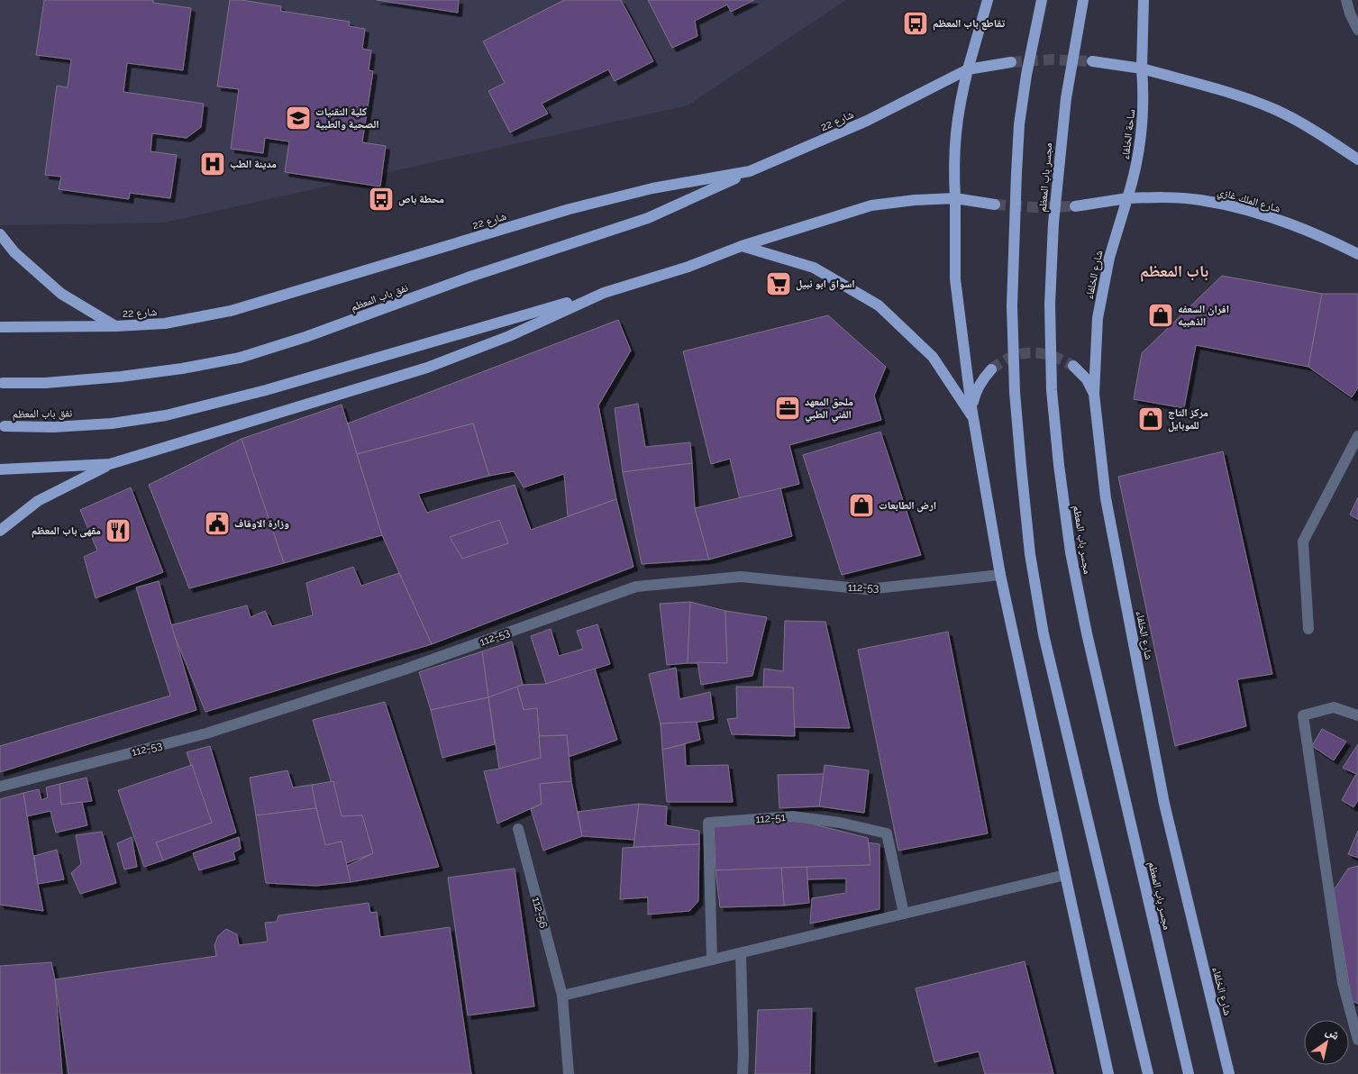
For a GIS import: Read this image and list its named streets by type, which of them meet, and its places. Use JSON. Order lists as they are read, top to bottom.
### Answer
{
  "streets": {
    "main road": [
      "شارع 22",
      "ساحة الخلفاء",
      "مجسر باب المعظم",
      "شارع الملك غازي",
      "شارع الخلفاء",
      "نفق باب المعظم"
    ],
    "street": ["112-53", "112-51", "112-56"]
  },
  "crossings": [
    ["شارع 22", "نفق باب المعظم"],
    ["ساحة الخلفاء", "شارع الملك غازي"],
    ["ساحة الخلفاء", "شارع الخلفاء"],
    ["شارع الملك غازي", "شارع الخلفاء"]
  ],
  "districts": ["باب المعظم"],
  "places": {
    "bus stop": ["تقاطع باب المعظم", "محطة باص"],
    "school or university": ["كلية التقنيات الصحية والطبية"],
    "hospital": ["مدينة الطب"],
    "supermarket": ["اسواق ابو نبيل"],
    "shop": ["افران السعفه الذهبيه", "مركز التاج للموبايل", "ارض الطابعات"],
    "office": ["ملحق المعهد الفني الطبي"],
    "public building": ["وزارة الاوقاف"],
    "restaurant": ["مقهى باب المعظم"]
  },
  "north": "top right"
}
